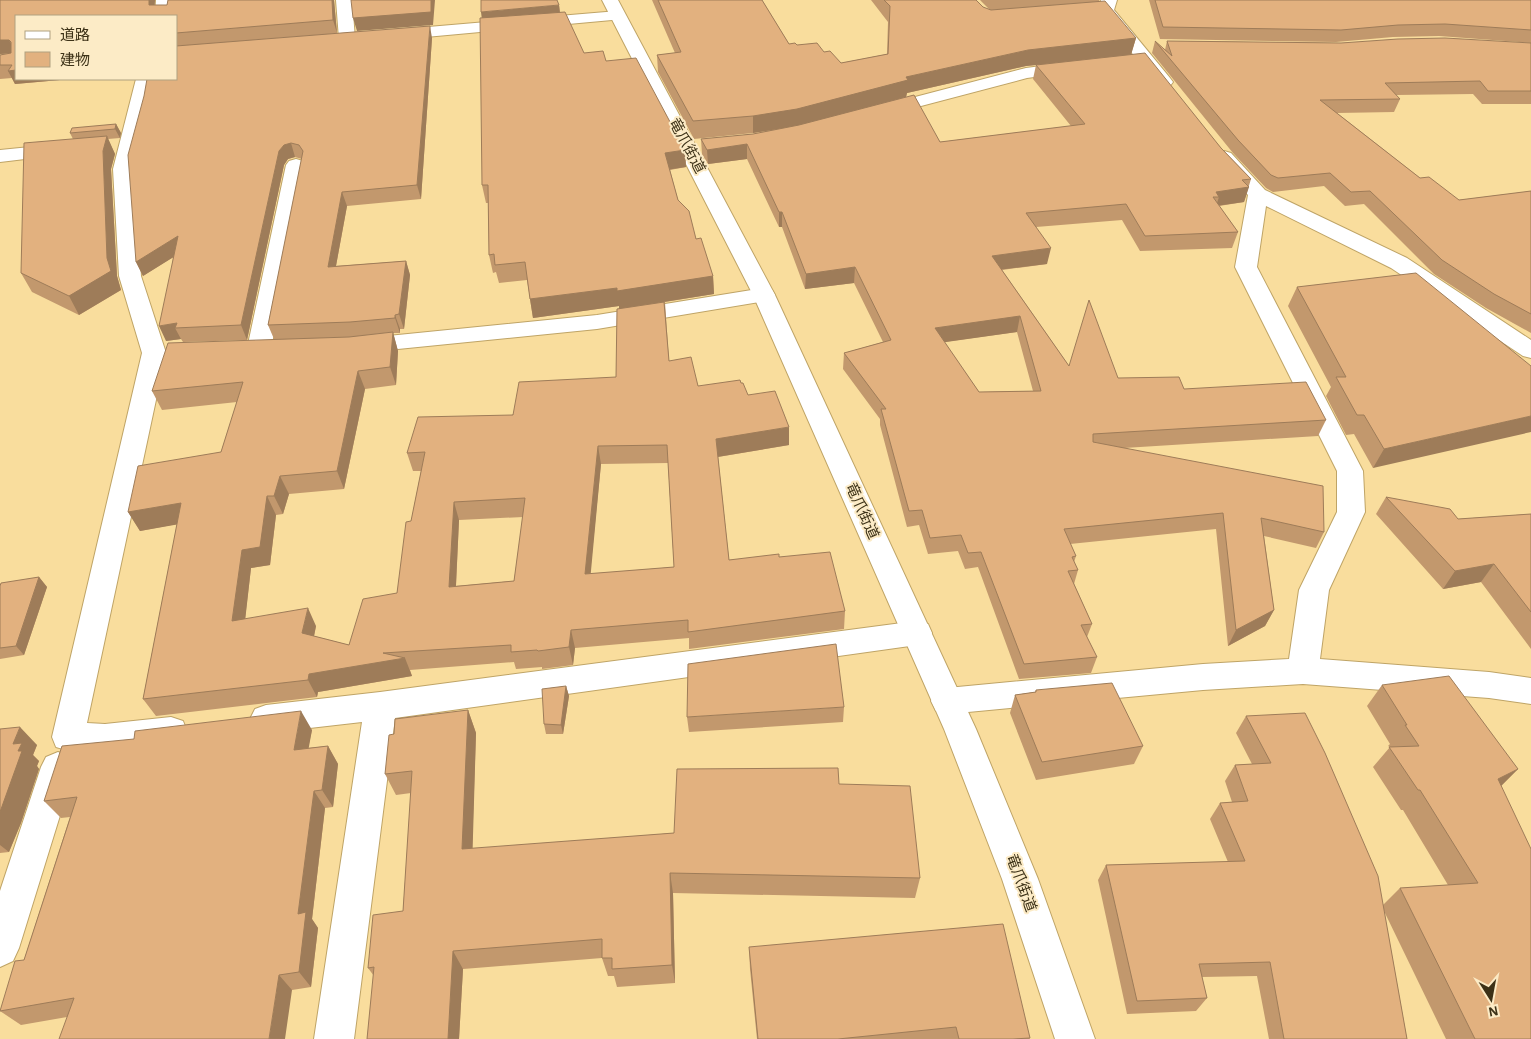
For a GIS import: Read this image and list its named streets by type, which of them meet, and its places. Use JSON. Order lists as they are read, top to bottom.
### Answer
{
  "streets": {
    "street": ["竜爪街道"]
  },
  "legend": ["道路", "建物"],
  "north": "bottom"
}
